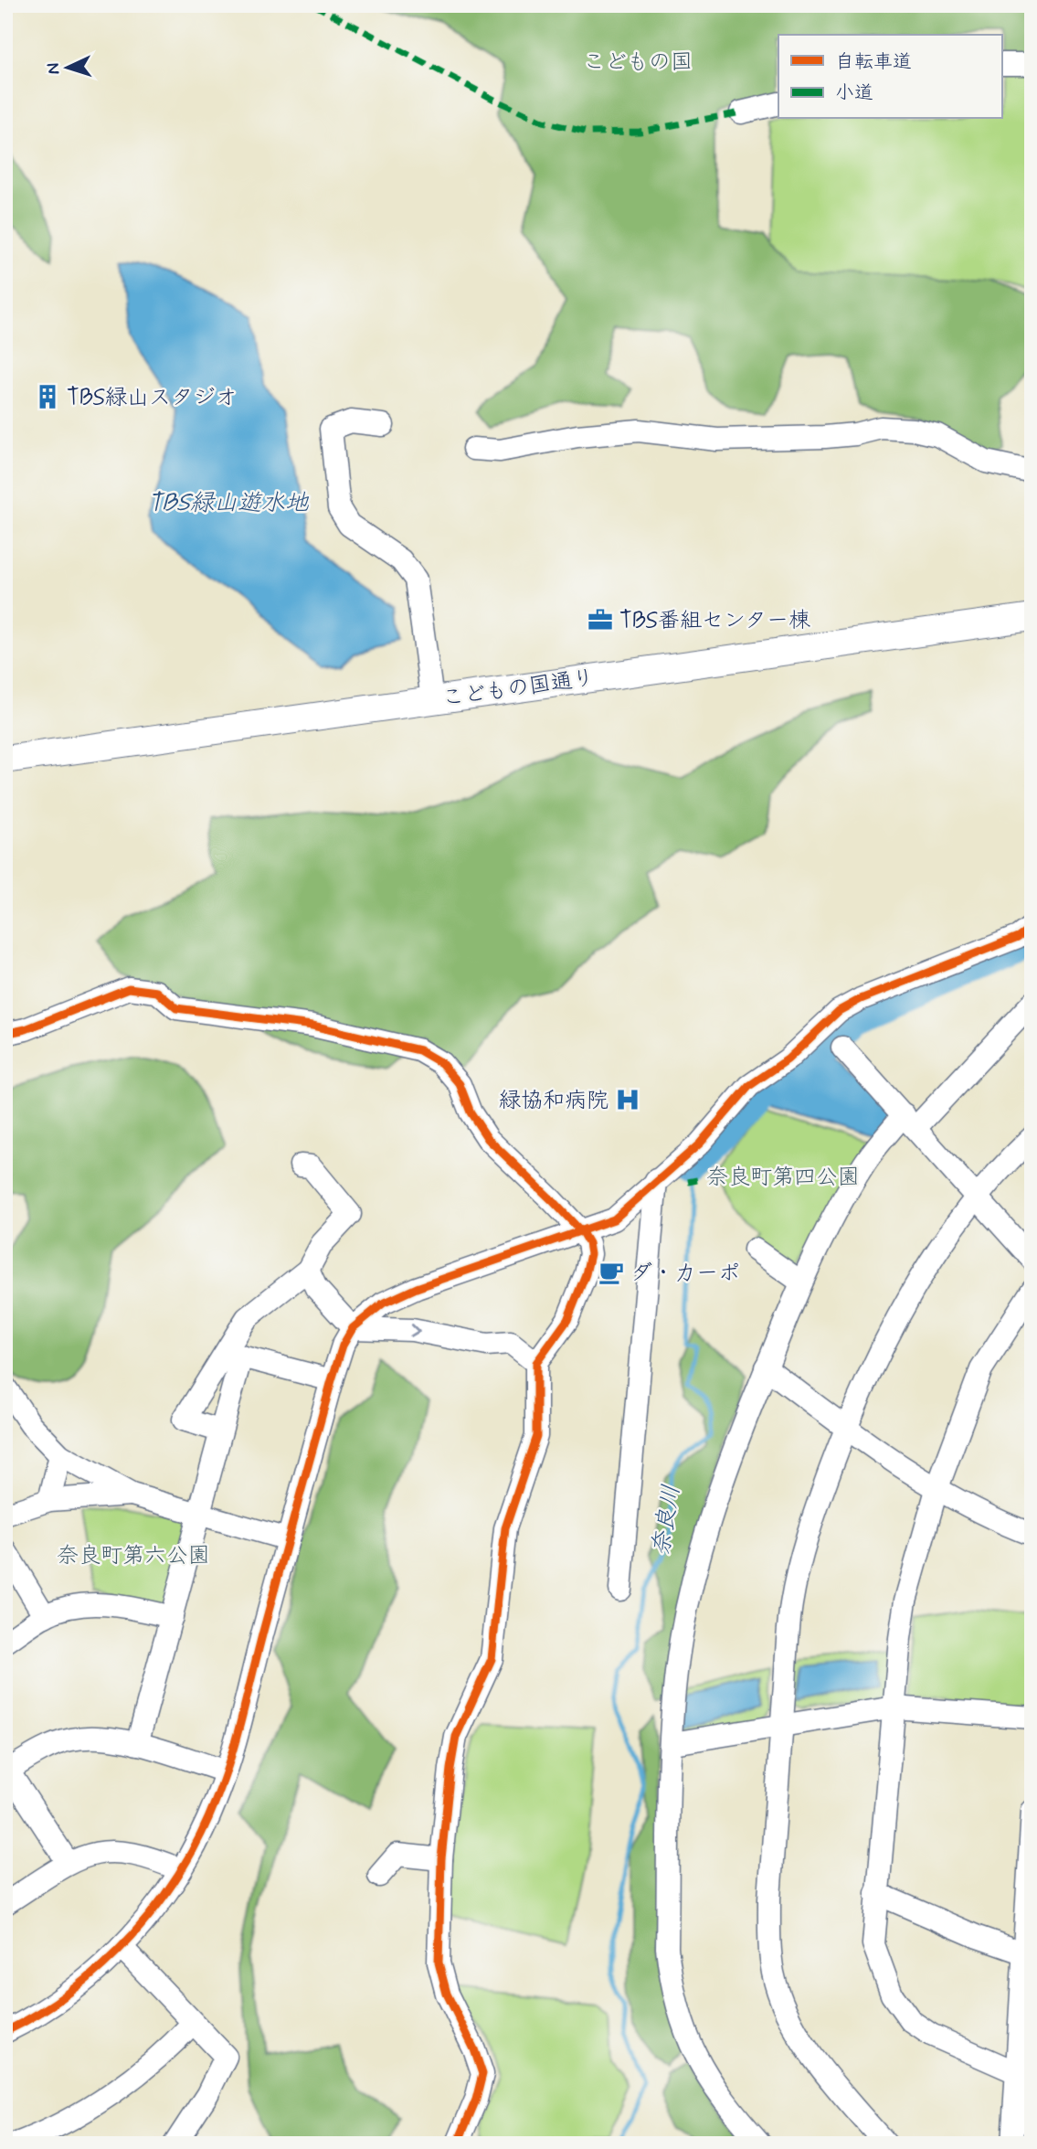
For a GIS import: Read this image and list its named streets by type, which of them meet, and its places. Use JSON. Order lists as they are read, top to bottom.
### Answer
{
  "streets": {
    "main road": ["こどもの国通り"]
  },
  "water": ["TBS緑山遊水地", "奈良川"],
  "parks": ["こどもの国", "奈良町第四公園", "奈良町第六公園"],
  "places": {
    "building": ["TBS緑山スタジオ"],
    "office": ["TBS番組センター棟"],
    "hospital": ["緑協和病院"],
    "cafe": ["ダ・カーポ"]
  },
  "legend": ["自転車道", "小道"],
  "north": "left"
}
